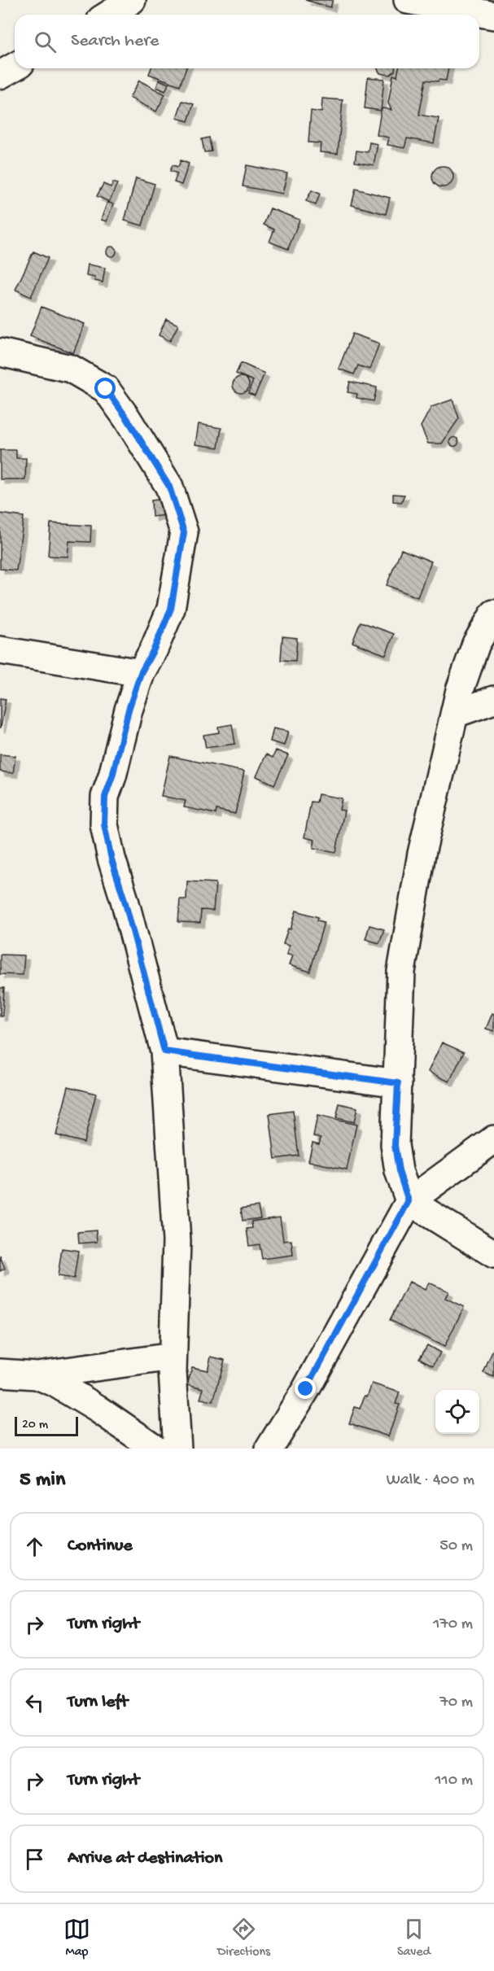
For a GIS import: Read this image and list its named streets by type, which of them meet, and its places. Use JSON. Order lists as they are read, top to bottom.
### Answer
{
  "scale_bar": "20 m",
  "page": {
    "search": "Search here",
    "scale": "20 m",
    "heading": ["5 min", "Walk · 400 m"],
    "list": [
      ["Continue", "50 m"],
      ["Turn right", "170 m"],
      ["Turn left", "70 m"],
      ["Turn right", "110 m"],
      "Arrive at destination"
    ],
    "nav": ["Map", "Directions", "Saved"]
  }
}
